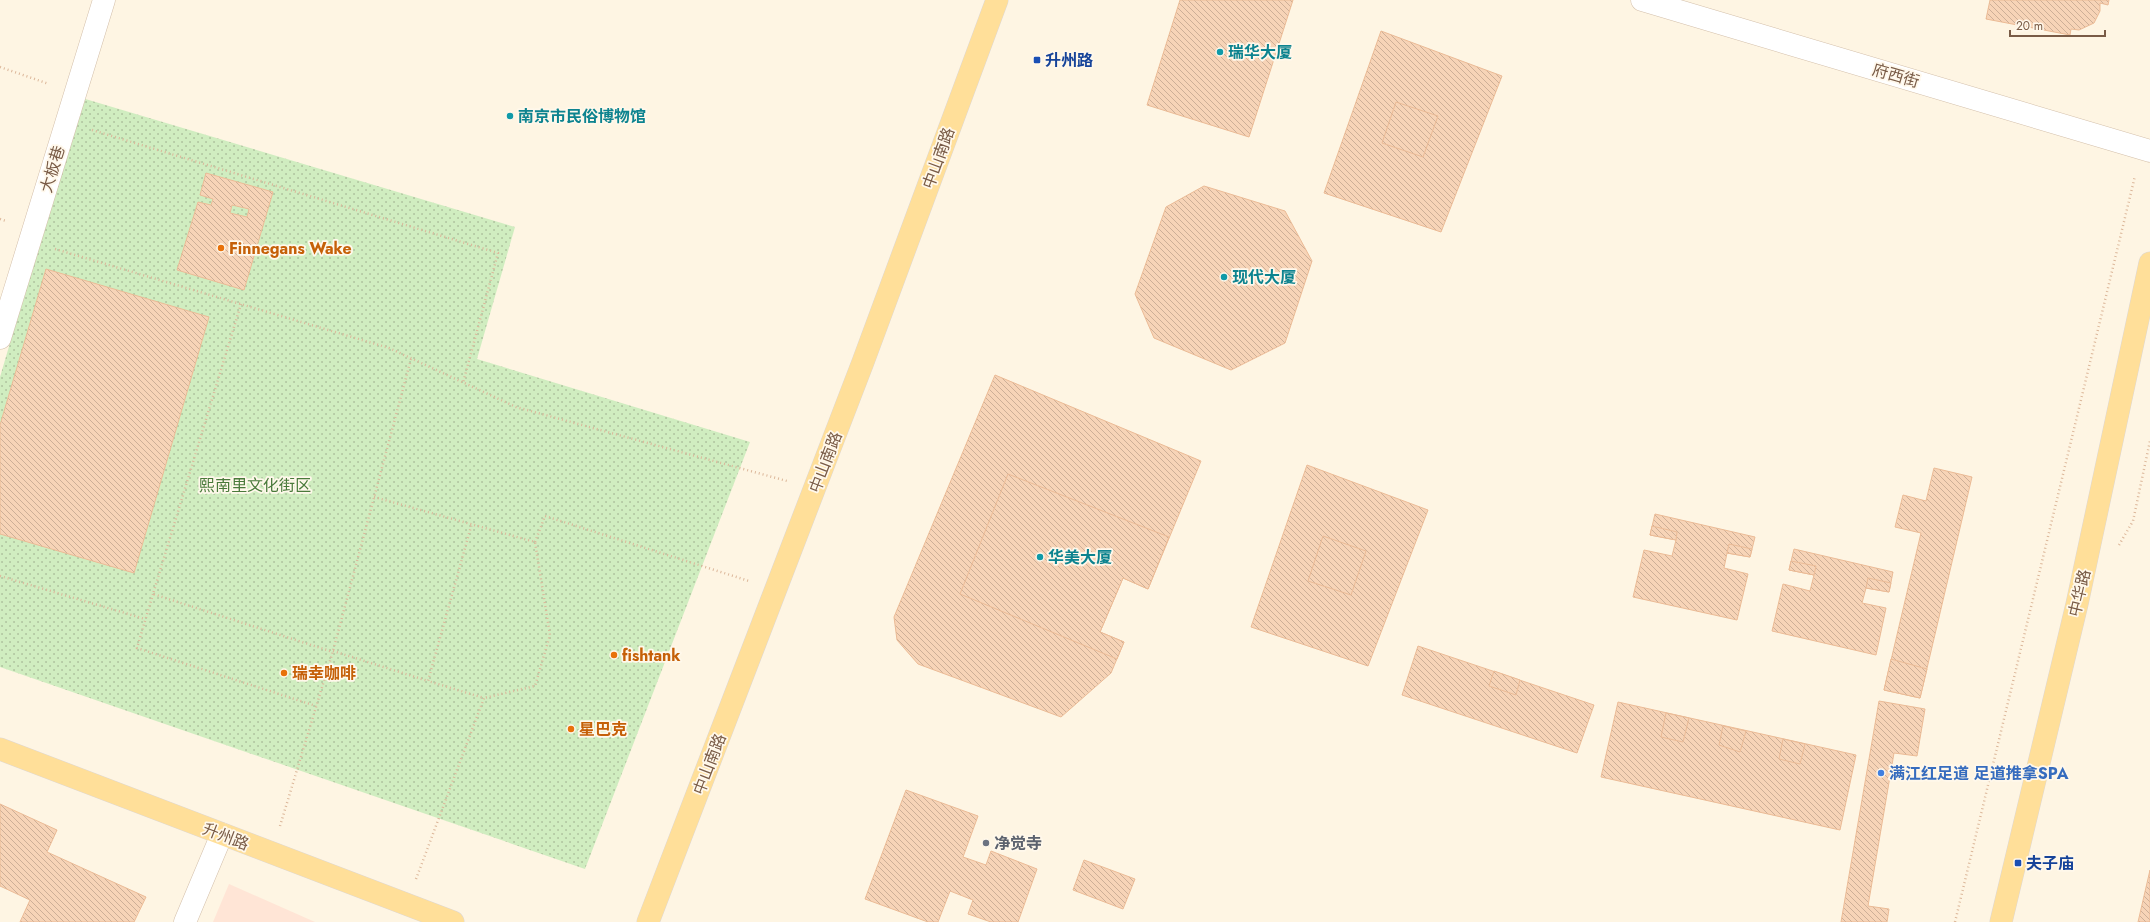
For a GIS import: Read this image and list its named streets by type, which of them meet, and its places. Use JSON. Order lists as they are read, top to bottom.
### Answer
{
  "streets": {
    "main road": ["中山南路", "中华路", "升州路"],
    "street": ["府西街", "大板巷"]
  },
  "parks": ["熙南里文化街区"],
  "places": {
    "other": [
      "瑞华大厦",
      "南京市民俗博物馆",
      "Finnegans Wake",
      "现代大厦",
      "华美大厦",
      "fishtank",
      "瑞幸咖啡",
      "星巴克",
      "满江红足道 足道推拿SPA",
      "净觉寺"
    ],
    "transit": ["升州路", "夫子庙"]
  },
  "scale_bar": "20 m"
}
